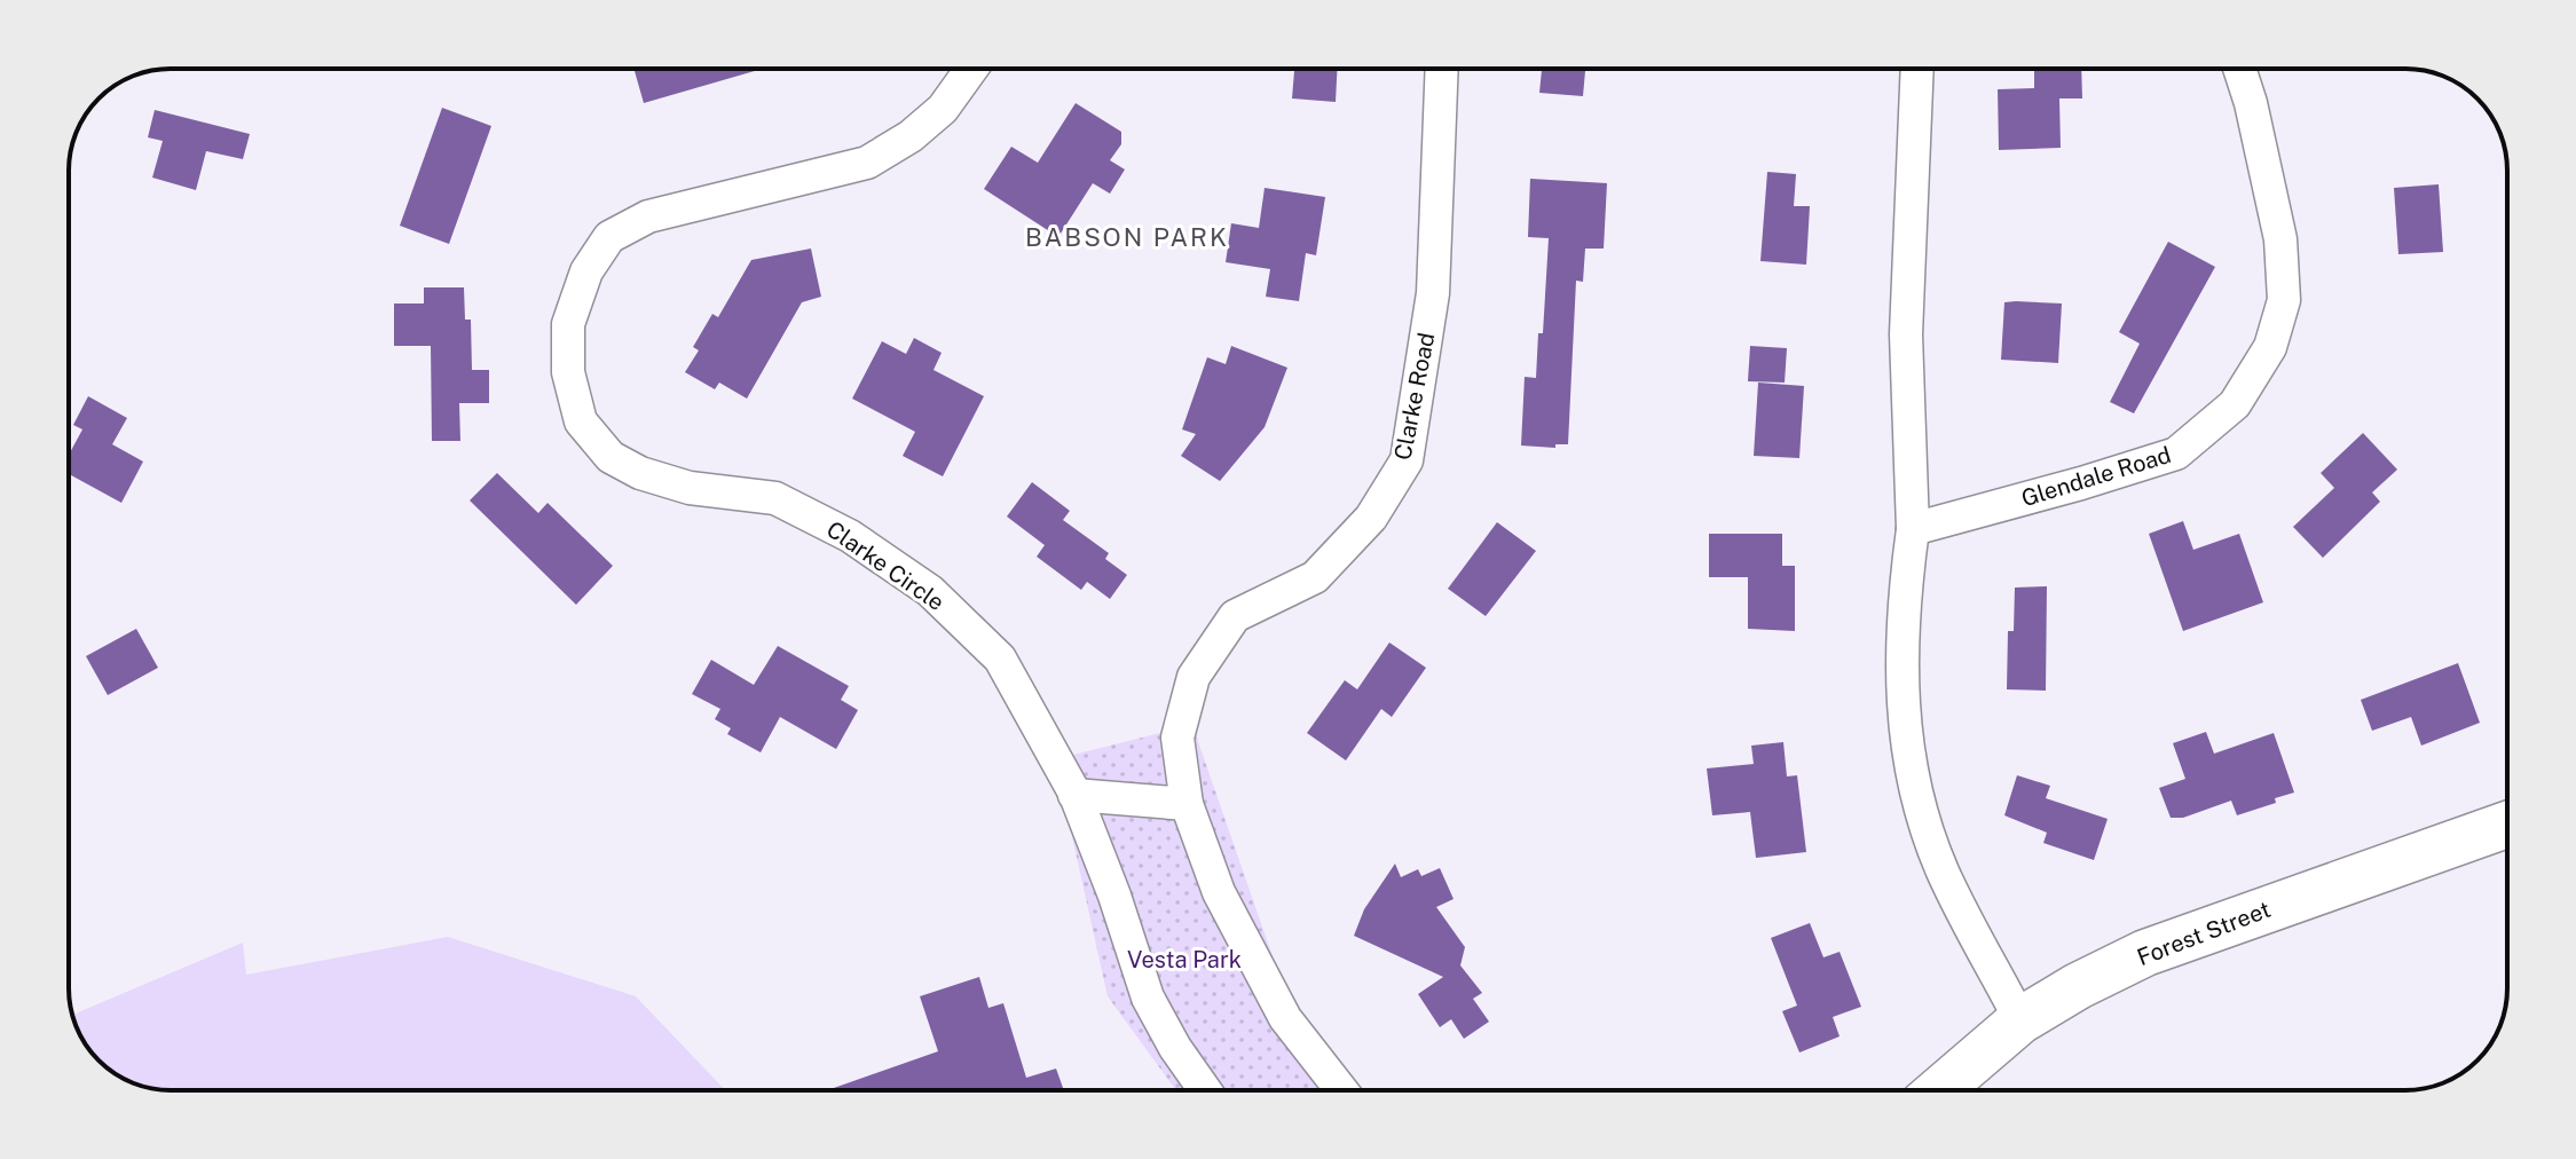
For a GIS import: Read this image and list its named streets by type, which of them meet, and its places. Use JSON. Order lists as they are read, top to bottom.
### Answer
{
  "streets": {
    "street": [
      "Clarke Road",
      "Glendale Road",
      "Clarke Circle",
      "Forest Street"
    ]
  },
  "districts": ["BABSON PARK"],
  "parks": ["Vesta Park"]
}
